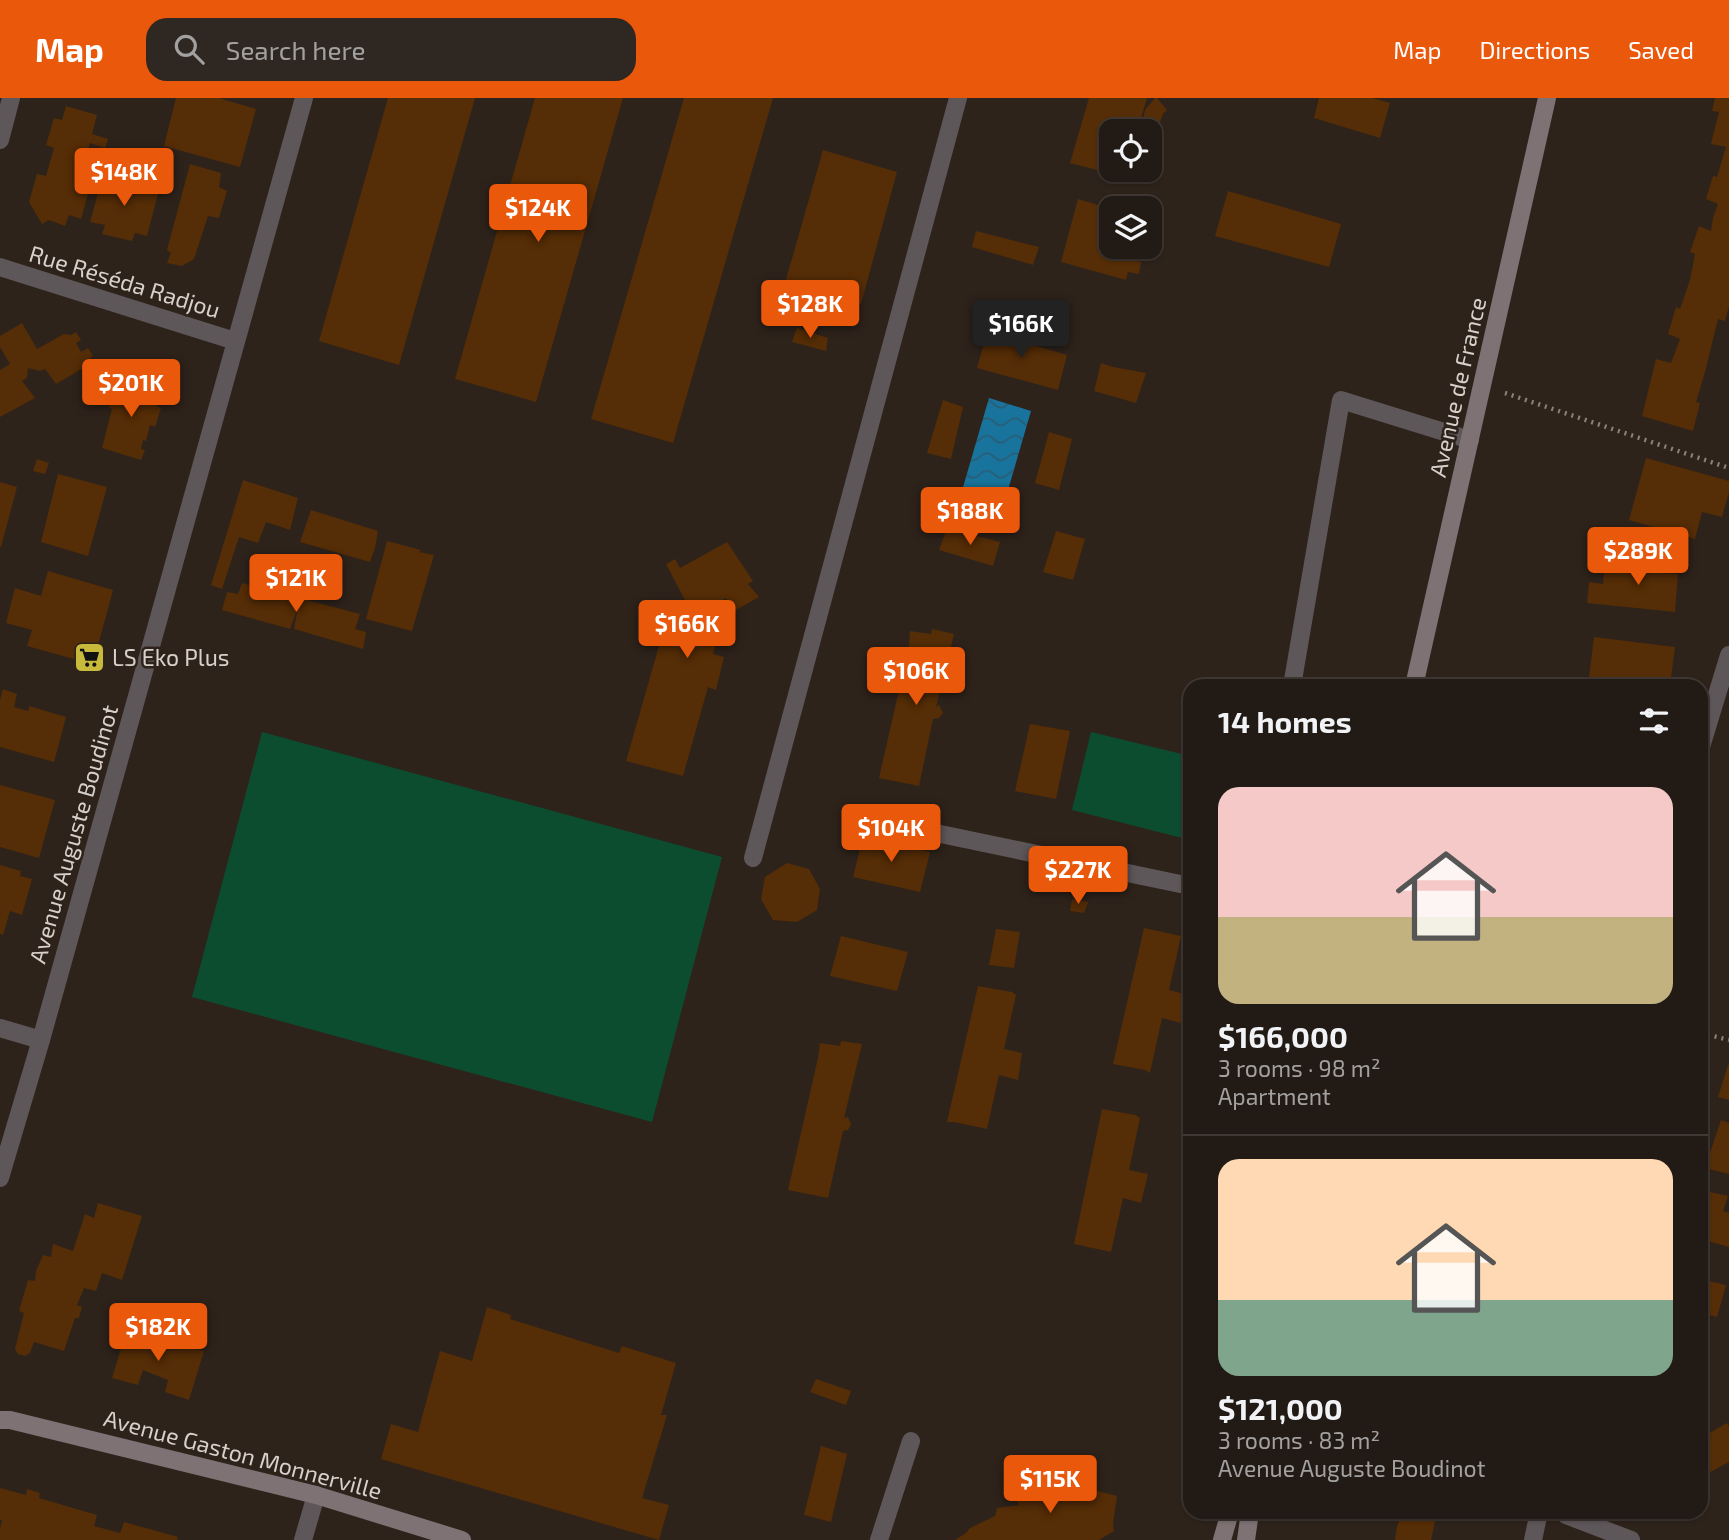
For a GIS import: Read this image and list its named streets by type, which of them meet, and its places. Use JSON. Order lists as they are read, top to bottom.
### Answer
{
  "streets": {
    "main road": ["Avenue de France", "Avenue Gaston Monnerville"],
    "street": ["Rue Réséda Radjou", "Avenue Auguste Boudinot"]
  },
  "crossings": [
    ["Rue Réséda Radjou", "Avenue Auguste Boudinot"]
  ],
  "places": {
    "supermarket": ["LS Eko Plus"]
  },
  "page": {
    "header": "Map",
    "search": "Search here",
    "nav": ["Map", "Directions", "Saved"],
    "price": [
      "$148K",
      "$124K",
      "$128K",
      "$166K",
      "$201K",
      "$188K",
      "$289K",
      "$121K",
      "$166K",
      "$106K",
      "$104K",
      "$227K",
      "$182K",
      "$115K"
    ],
    "heading": "14 homes",
    "list": [
      {
        "name": "$166,000",
        "note": "3 rooms · 98 m² · Apartment"
      },
      {
        "name": "$121,000",
        "note": "3 rooms · 83 m² · Avenue Auguste Boudinot"
      }
    ]
  }
}
